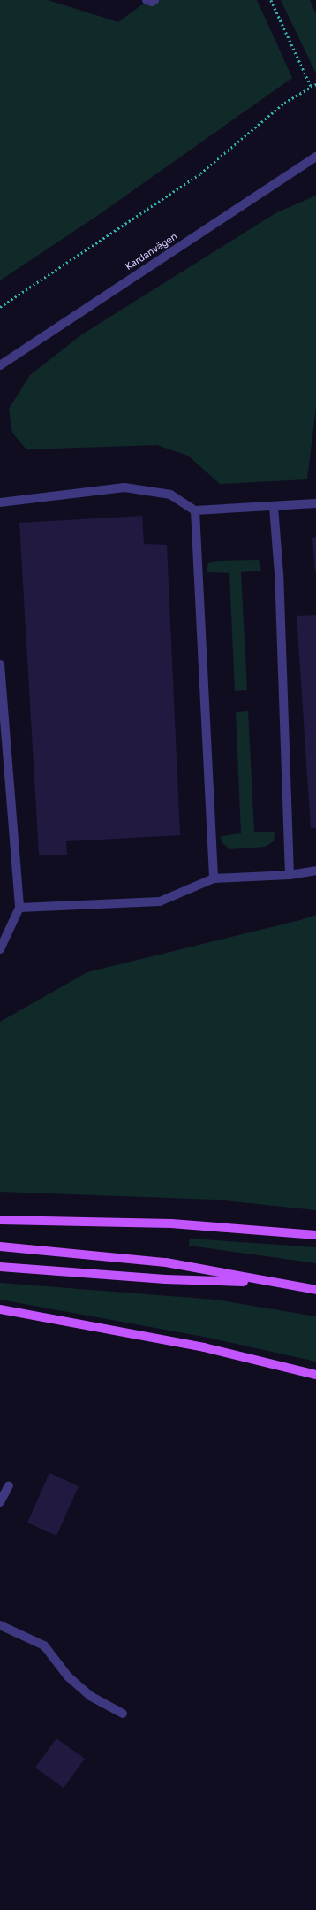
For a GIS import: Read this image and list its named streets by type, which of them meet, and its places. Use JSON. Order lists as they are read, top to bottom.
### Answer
{
  "streets": {
    "street": ["Kardanvägen"]
  }
}
